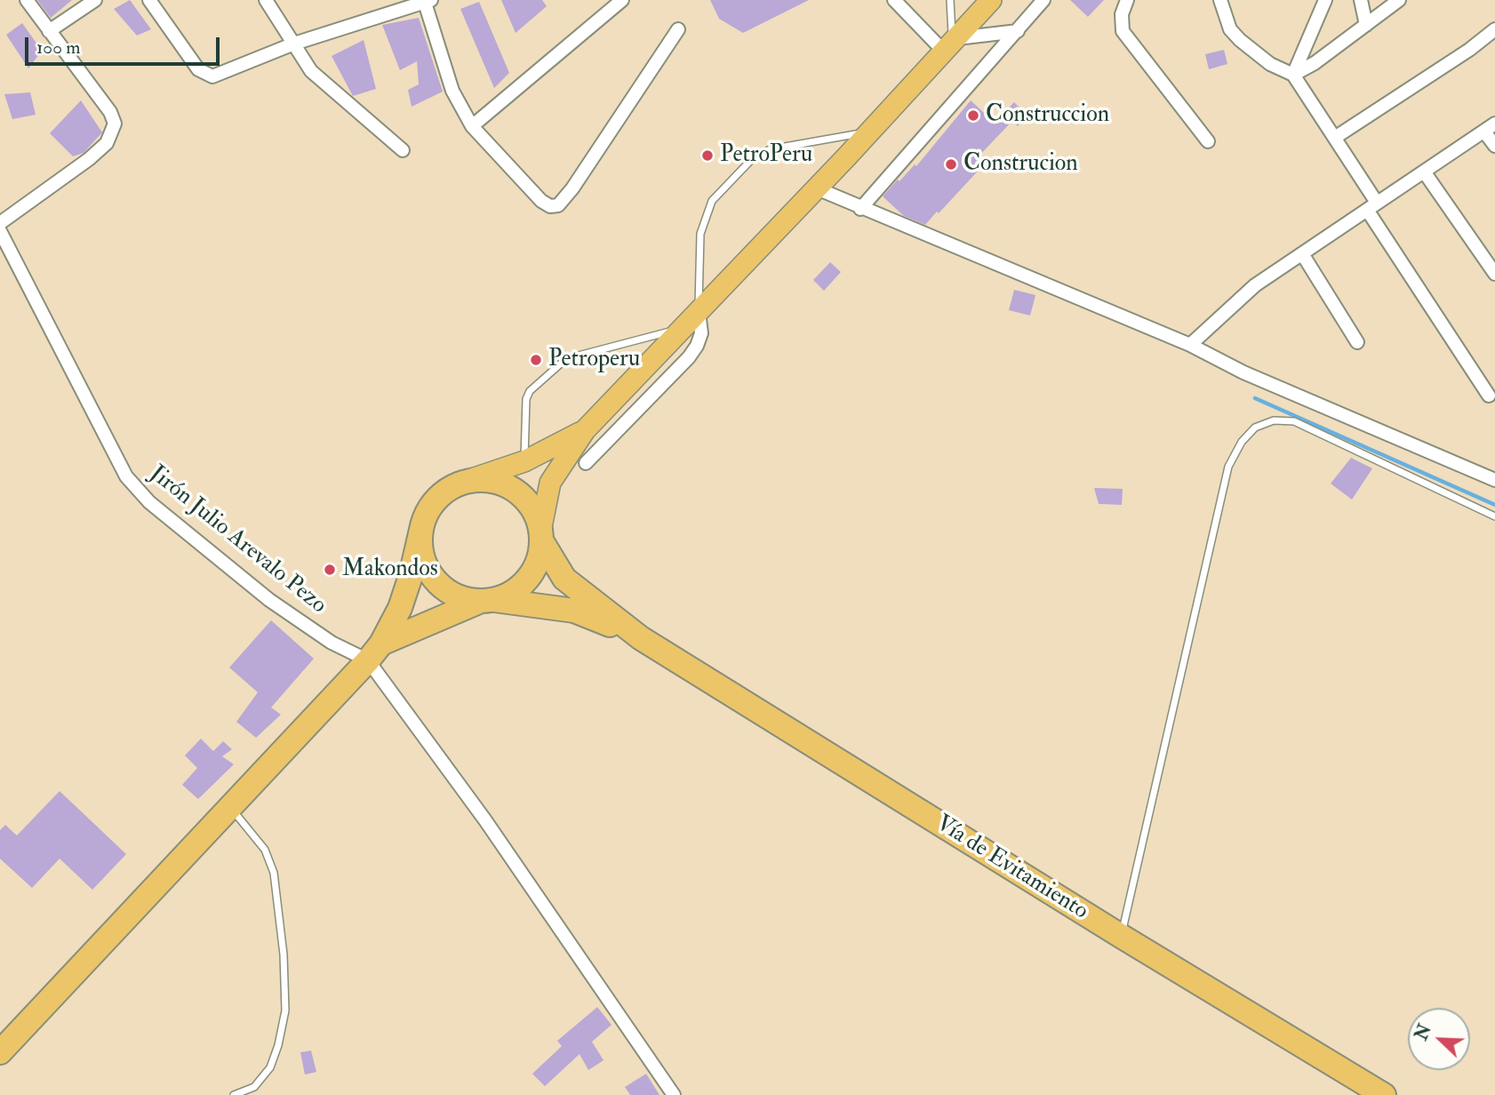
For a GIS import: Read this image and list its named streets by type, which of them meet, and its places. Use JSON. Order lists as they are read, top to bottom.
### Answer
{
  "streets": {
    "highway": ["Vía de Evitamiento"],
    "street": ["Jirón Julio Arevalo Pezo"]
  },
  "places": [
    "Construccion",
    "PetroPeru",
    "Construcion",
    "Petroperu",
    "Makondos"
  ],
  "scale_bar": "100 m",
  "north": "top left"
}
